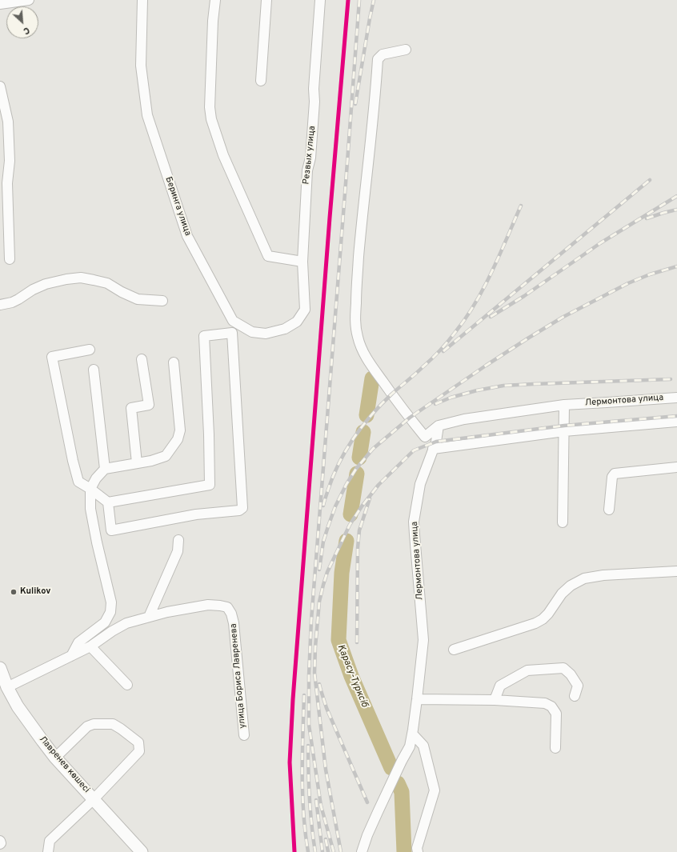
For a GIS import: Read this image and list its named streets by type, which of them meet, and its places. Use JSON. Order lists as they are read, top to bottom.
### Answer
{
  "streets": {
    "main road": ["Лавренев көшесі"],
    "street": [
      "Резвых улица",
      "Беринга улица",
      "Лермонтова улица",
      "улица Бориса Лавренева"
    ]
  },
  "crossings": [
    ["Резвых улица", "Беринга улица"],
    ["улица Бориса Лавренева", "Лавренев көшесі"]
  ],
  "water": ["Қарасу-Түрксіб"],
  "places": ["Kulikov"],
  "north": "bottom right"
}
